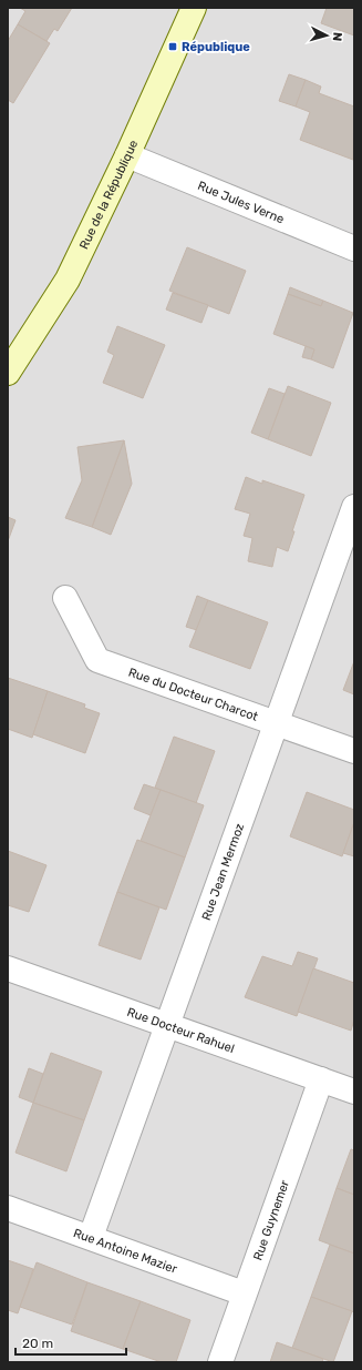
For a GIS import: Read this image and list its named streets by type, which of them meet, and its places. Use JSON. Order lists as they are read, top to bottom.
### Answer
{
  "streets": {
    "main road": ["Rue de la République"],
    "street": [
      "Rue Jules Verne",
      "Rue du Docteur Charcot",
      "Rue Jean Mermoz",
      "Rue Docteur Rahuel",
      "Rue Guynemer",
      "Rue Antoine Mazier"
    ]
  },
  "crossings": [
    ["Rue de la République", "Rue Jules Verne"],
    ["Rue du Docteur Charcot", "Rue Jean Mermoz"],
    ["Rue Jean Mermoz", "Rue Docteur Rahuel"],
    ["Rue Jean Mermoz", "Rue Antoine Mazier"],
    ["Rue Docteur Rahuel", "Rue Guynemer"],
    ["Rue Guynemer", "Rue Antoine Mazier"]
  ],
  "places": {
    "transit": ["République"]
  },
  "scale_bar": "20 m",
  "north": "right"
}
